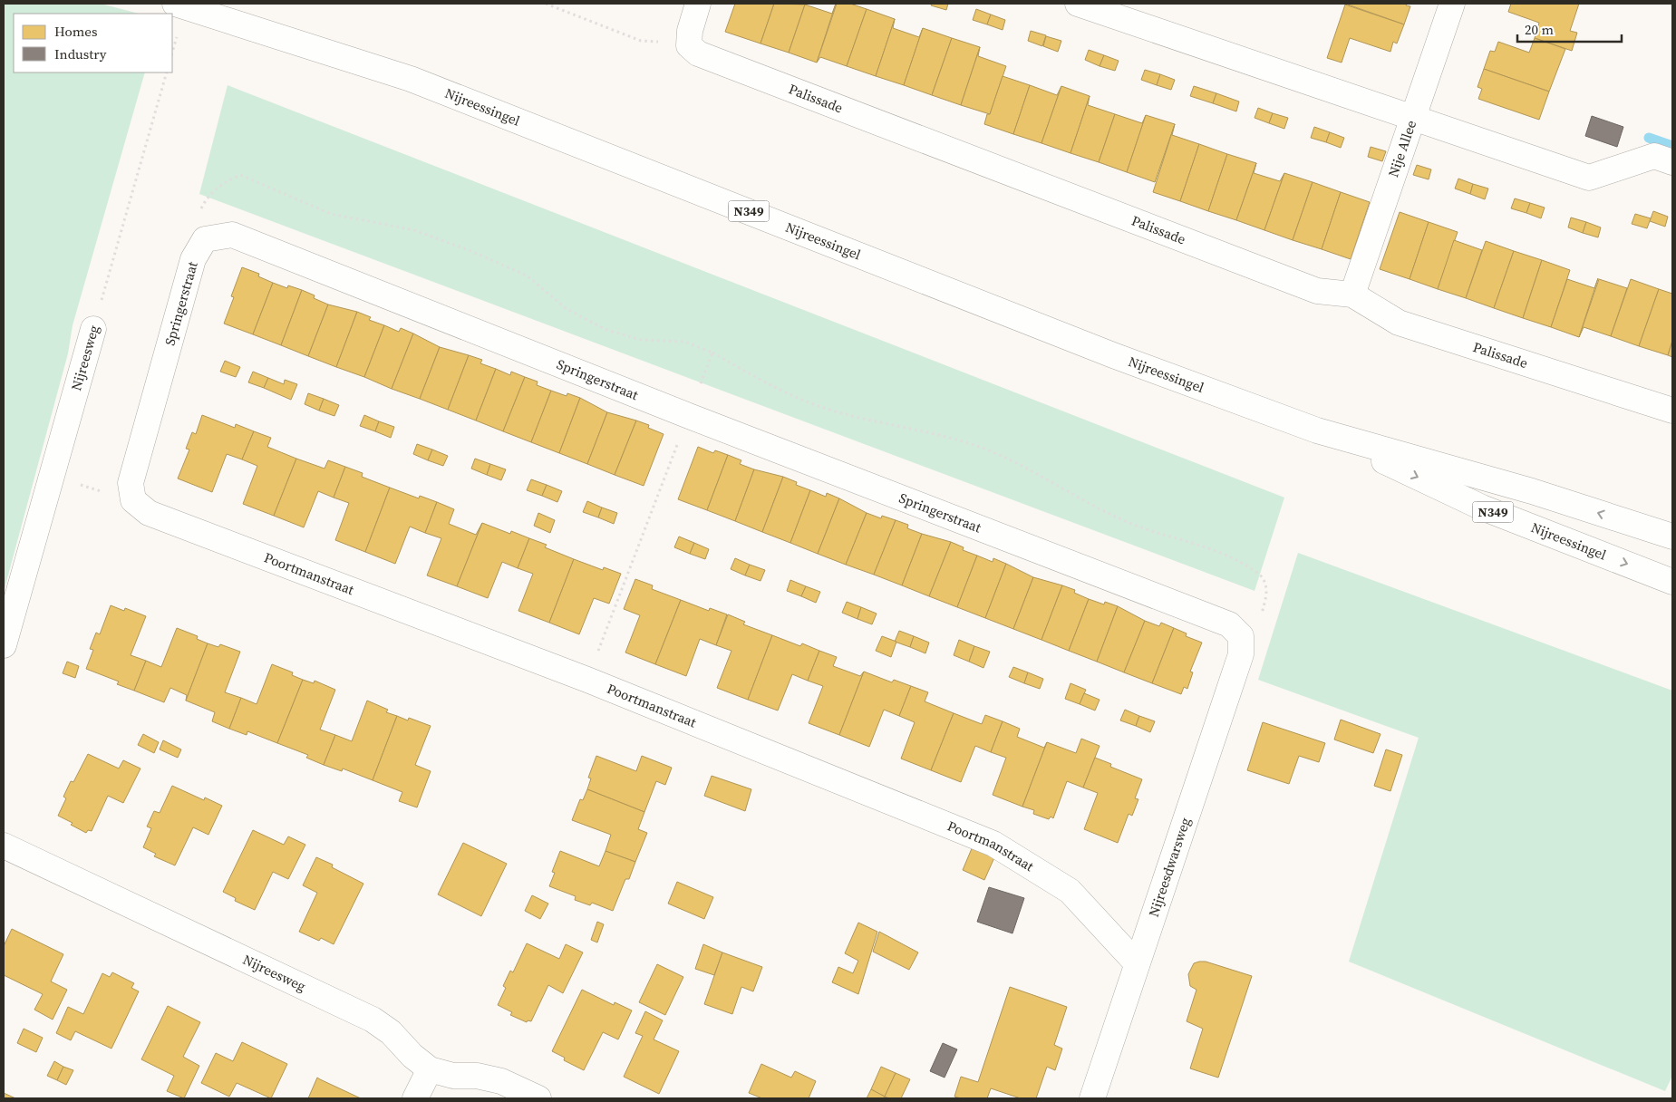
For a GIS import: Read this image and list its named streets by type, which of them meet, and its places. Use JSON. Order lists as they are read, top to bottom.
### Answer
{
  "streets": {
    "street": [
      "Palissade",
      "Nijreessingel",
      "Nije Allee",
      "N349",
      "Springerstraat",
      "Nijreesweg",
      "Poortmanstraat",
      "Nijreesdwarsweg"
    ]
  },
  "crossings": [
    ["Palissade", "Nije Allee"],
    ["Springerstraat", "Poortmanstraat"],
    ["Springerstraat", "Nijreesdwarsweg"],
    ["Poortmanstraat", "Nijreesdwarsweg"]
  ],
  "legend": ["Homes", "Industry"],
  "scale_bar": "20 m"
}
